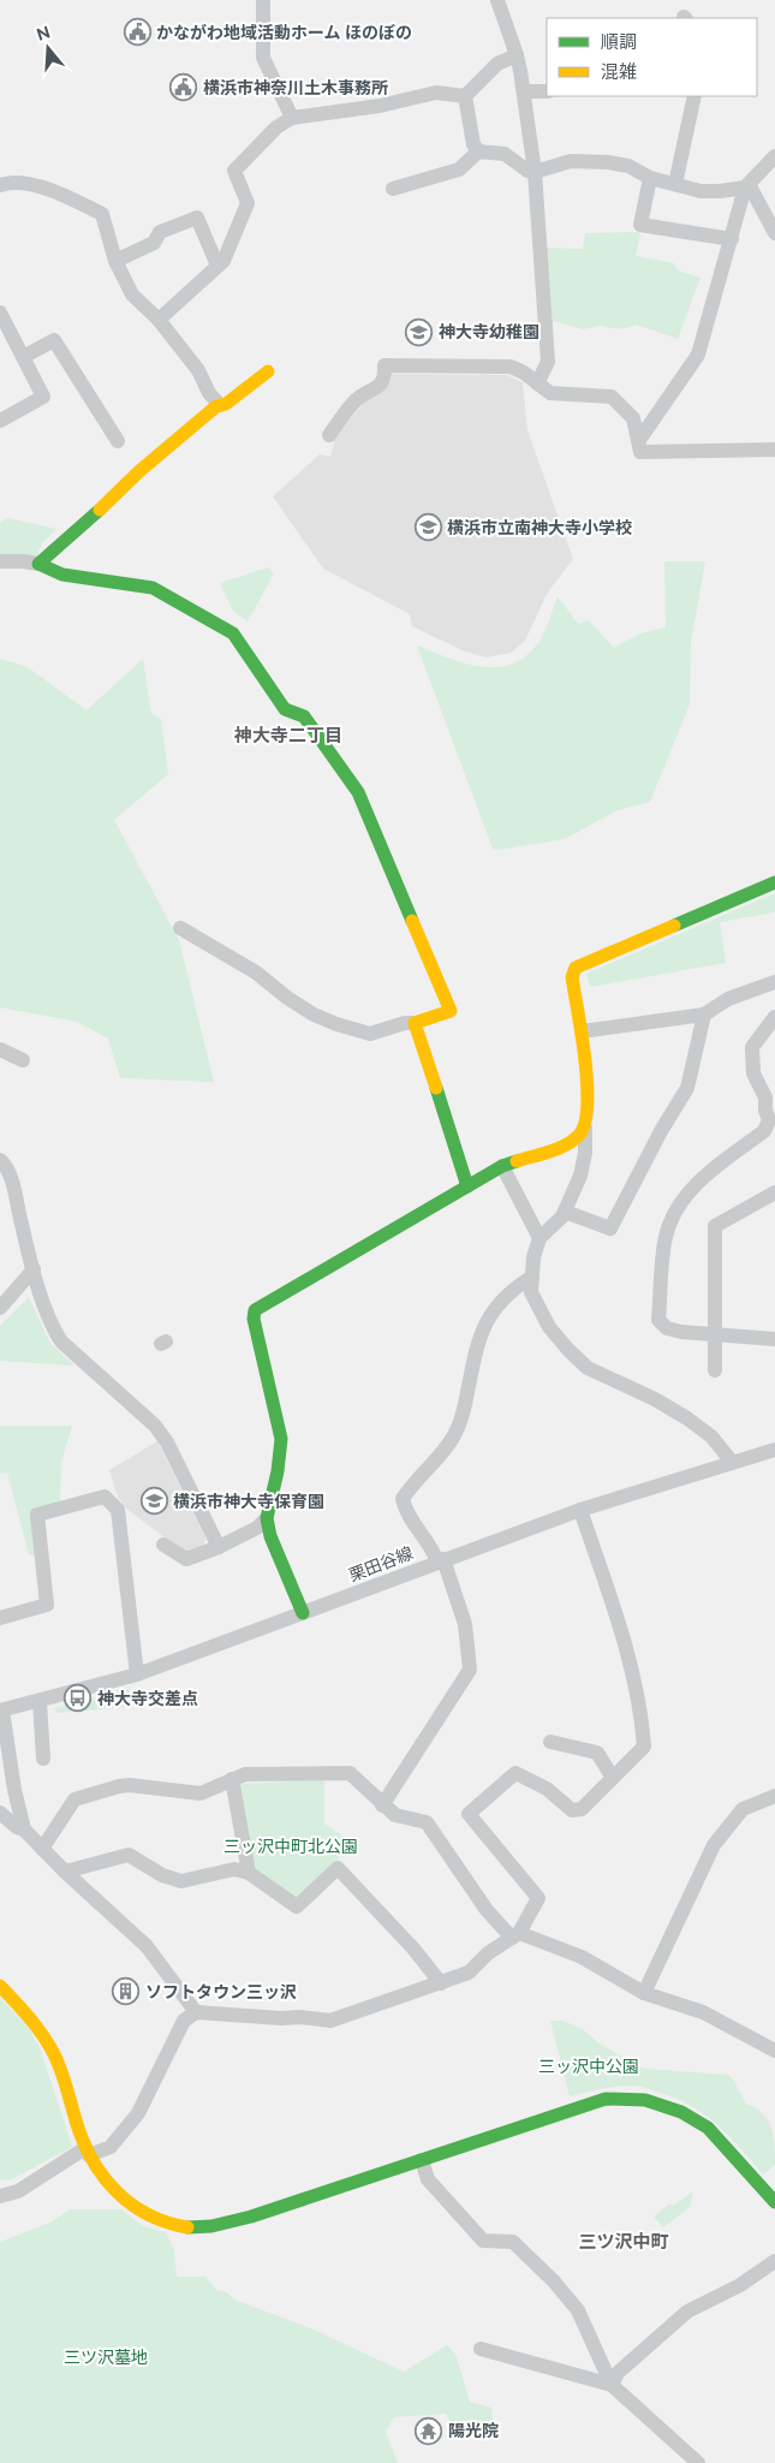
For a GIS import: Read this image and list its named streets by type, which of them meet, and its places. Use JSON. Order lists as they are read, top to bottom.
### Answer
{
  "streets": {
    "street": ["栗田谷線"]
  },
  "districts": ["神大寺二丁目", "三ツ沢中町"],
  "parks": ["三ッ沢中町北公園", "三ッ沢中公園", "三ツ沢墓地"],
  "places": {
    "public building": ["かながわ地域活動ホーム ほのぼの", "横浜市神奈川土木事務所"],
    "school or university": ["神大寺幼稚園", "横浜市立南神大寺小学校", "横浜市神大寺保育園"],
    "bus stop": ["神大寺交差点"],
    "building": ["ソフトタウン三ッ沢"],
    "temple": ["陽光院"]
  },
  "legend": ["順調", "混雑"],
  "north": "top"
}
